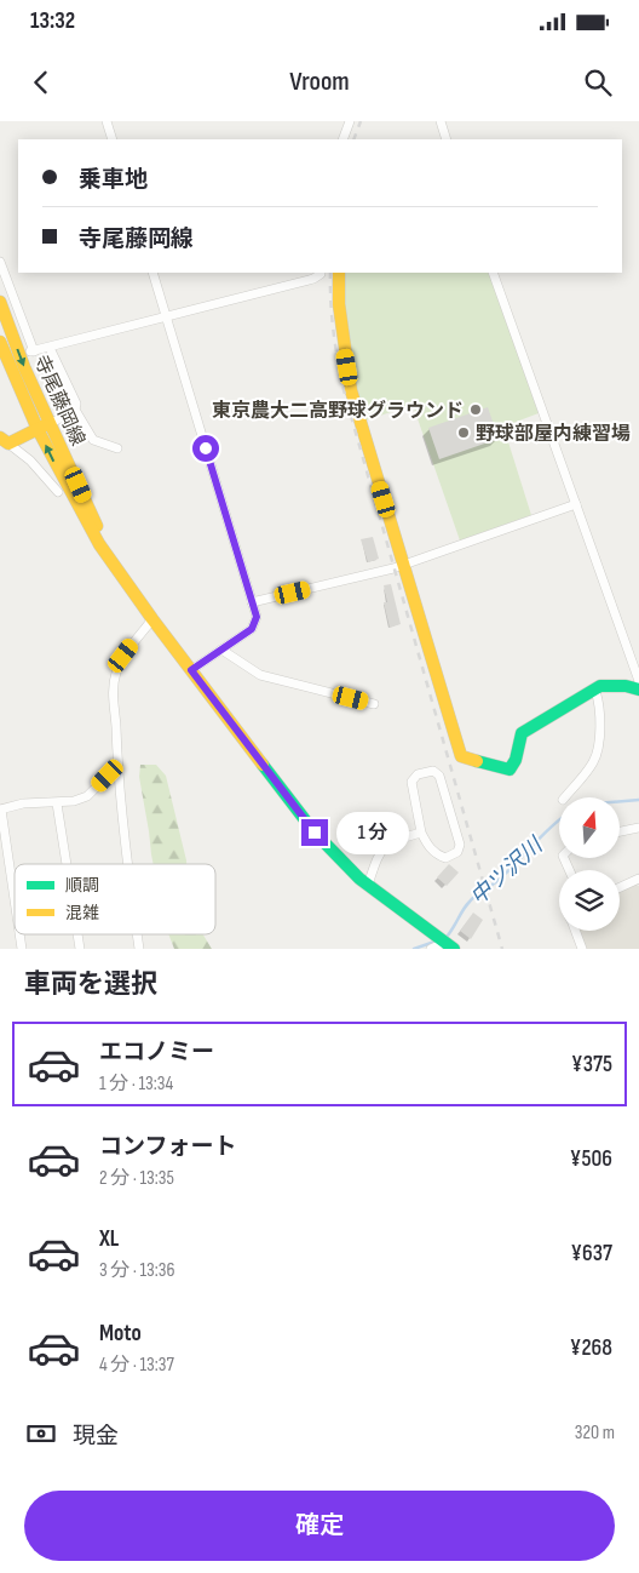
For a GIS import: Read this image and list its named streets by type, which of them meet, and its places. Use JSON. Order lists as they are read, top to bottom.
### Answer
{
  "streets": {
    "main road": ["寺尾藤岡線"]
  },
  "water": ["中ツ沢川"],
  "places": ["東京農大二高野球グラウンド", "野球部屋内練習場"],
  "legend": ["順調", "混雑"],
  "north": "top",
  "page": {
    "status": "13:32",
    "header": "Vroom",
    "banner": ["乗車地", "寺尾藤岡線"],
    "bubble": "1 分",
    "heading": "車両を選択",
    "list": [
      {
        "name": "エコノミー",
        "note": "1 分 · 13:34",
        "value": "¥375"
      },
      {
        "name": "コンフォート",
        "note": "2 分 · 13:35",
        "value": "¥506"
      },
      {
        "name": "XL",
        "note": "3 分 · 13:36",
        "value": "¥637"
      },
      {
        "name": "Moto",
        "note": "4 分 · 13:37",
        "value": "¥268"
      }
    ],
    "pay": ["現金", "320 m"],
    "buttons": "確定"
  }
}
